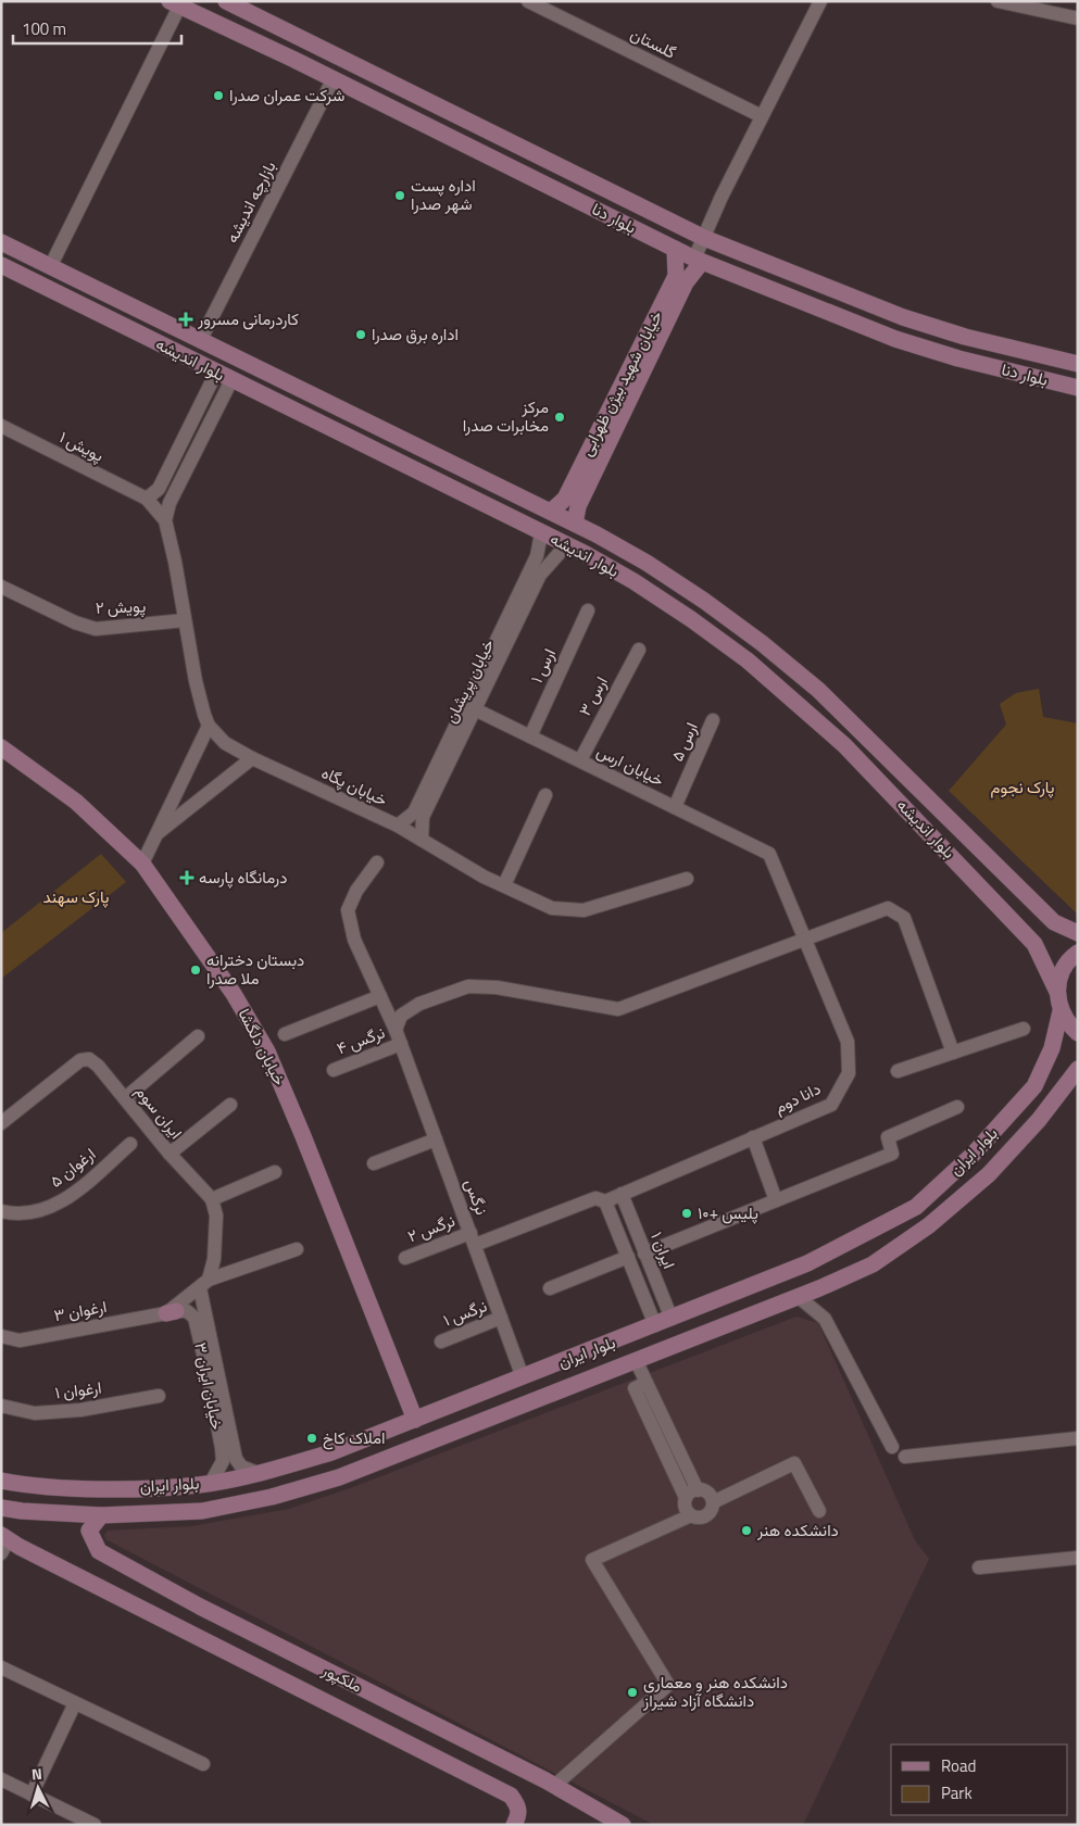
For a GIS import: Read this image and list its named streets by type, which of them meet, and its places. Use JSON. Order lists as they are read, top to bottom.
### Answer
{
  "streets": {
    "street": [
      "گلستان",
      "بازارچه اندیشه",
      "بلوار دنا",
      "بلوار اندیشه",
      "خیابان شهید بیژن ظهرابی",
      "پویش ۱",
      "پویش ۲",
      "ارس ۱",
      "خیابان پریشان",
      "ارس ۳",
      "ارس ۵",
      "خیابان ارس",
      "خیابان پگاه",
      "نرگس ۴",
      "خیابان دلگشا",
      "دانا دوم",
      "ایران سوم",
      "بلوار ایران",
      "ارغوان ۵",
      "نرگس",
      "نرگس ۲",
      "ایران ۱",
      "ارغوان ۳",
      "نرگس ۱",
      "خیابان ایران ۳",
      "ارغوان ۱",
      "ملکپور"
    ]
  },
  "crossings": [
    ["بازارچه اندیشه", "بلوار دنا"],
    ["بازارچه اندیشه", "بلوار اندیشه"],
    ["بلوار دنا", "خیابان شهید بیژن ظهرابی"],
    ["بلوار اندیشه", "خیابان شهید بیژن ظهرابی"],
    ["بلوار اندیشه", "خیابان پریشان"],
    ["ارس ۱", "خیابان ارس"],
    ["خیابان پریشان", "خیابان ارس"],
    ["خیابان پریشان", "خیابان پگاه"],
    ["ارس ۳", "خیابان ارس"],
    ["ارس ۵", "خیابان ارس"],
    ["خیابان ارس", "دانا دوم"],
    ["نرگس ۴", "نرگس"],
    ["خیابان دلگشا", "بلوار ایران"],
    ["دانا دوم", "نرگس ۲"],
    ["دانا دوم", "ایران ۱"],
    ["بلوار ایران", "نرگس"],
    ["بلوار ایران", "ایران ۱"],
    ["بلوار ایران", "خیابان ایران ۳"],
    ["بلوار ایران", "ملکپور"],
    ["نرگس", "نرگس ۲"],
    ["نرگس", "نرگس ۱"],
    ["ارغوان ۳", "خیابان ایران ۳"]
  ],
  "parks": ["پارک نجوم", "پارک سهند"],
  "places": {
    "other": [
      "شرکت عمران صدرا",
      "اداره پست شهر صدرا",
      "اداره برق صدرا",
      "مرکز مخابرات صدرا",
      "دبستان دخترانه ملا صدرا",
      "پلیس +۱۰",
      "املاک کاخ",
      "دانشکده هنر",
      "دانشکده هنر و معماری دانشگاه آزاد شیراز"
    ],
    "health": ["کاردرمانی مسرور", "درمانگاه پارسه"]
  },
  "legend": ["Road", "Park"],
  "scale_bar": "100 m",
  "north": "top"
}
